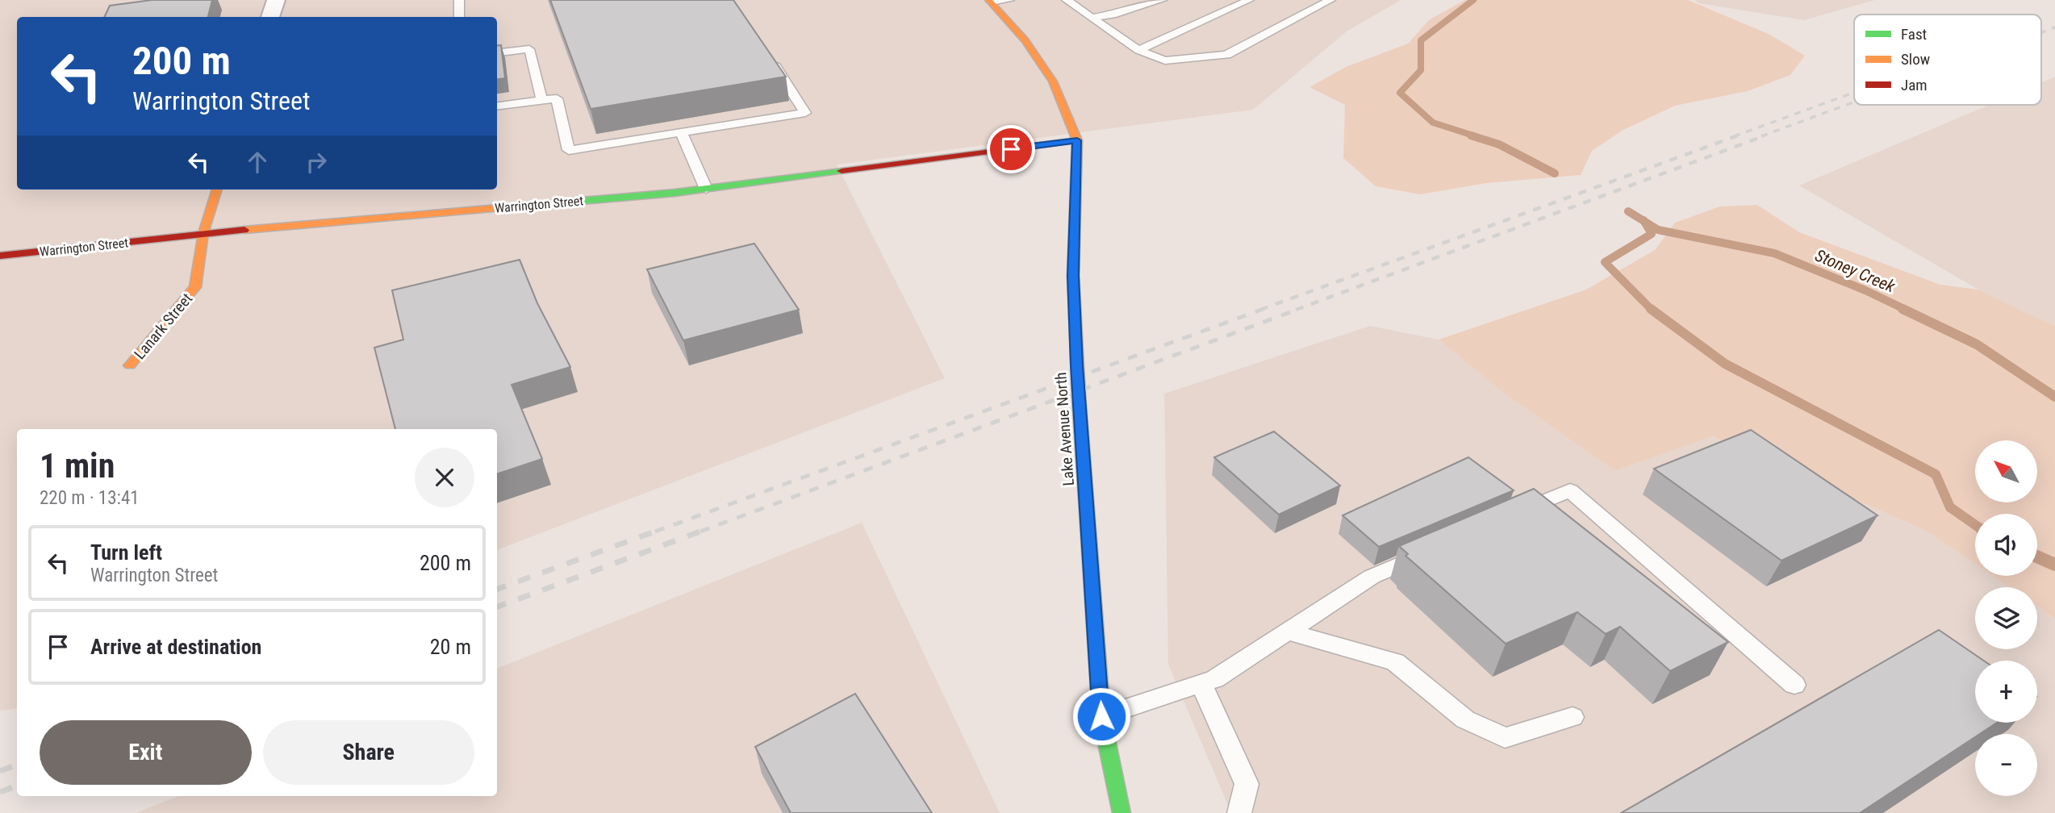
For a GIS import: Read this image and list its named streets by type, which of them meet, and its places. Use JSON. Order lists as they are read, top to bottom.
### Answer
{
  "streets": {
    "street": ["Warrington Street", "Lanark Street", "Lake Avenue North"]
  },
  "crossings": [
    ["Warrington Street", "Lanark Street"],
    ["Warrington Street", "Lake Avenue North"]
  ],
  "water": ["Stoney Creek"],
  "legend": ["Fast", "Slow", "Jam"],
  "north": "top left",
  "page": {
    "turn": ["200 m", "Warrington Street"],
    "heading": ["1 min", "220 m · 13:41"],
    "map_buttons": ["+", "−"],
    "list": [
      {
        "name": "Turn left",
        "note": "Warrington Street",
        "value": "200 m"
      },
      {
        "name": "Arrive at destination",
        "value": "20 m"
      }
    ],
    "buttons": ["Exit", "Share"]
  }
}
